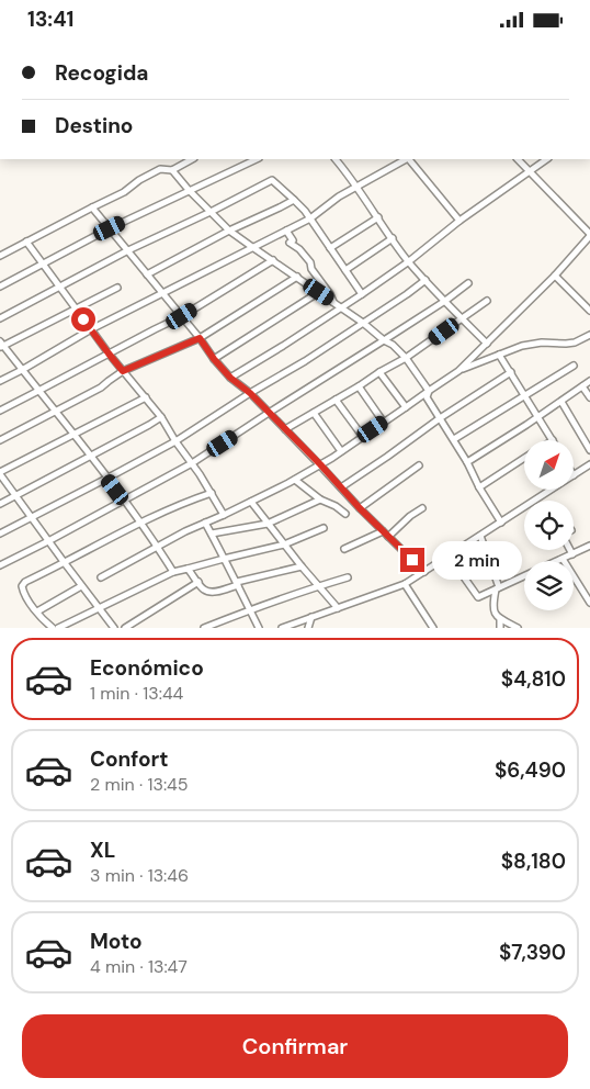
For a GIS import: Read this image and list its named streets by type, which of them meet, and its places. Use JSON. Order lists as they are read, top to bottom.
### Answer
{
  "north": "top right",
  "page": {
    "status": "13:41",
    "banner": ["Recogida", "Destino"],
    "bubble": "2 min",
    "list": [
      {
        "name": "Económico",
        "note": "1 min · 13:44",
        "value": "$4,810"
      },
      {
        "name": "Confort",
        "note": "2 min · 13:45",
        "value": "$6,490"
      },
      {
        "name": "XL",
        "note": "3 min · 13:46",
        "value": "$8,180"
      },
      {
        "name": "Moto",
        "note": "4 min · 13:47",
        "value": "$7,390"
      }
    ],
    "buttons": "Confirmar"
  }
}
